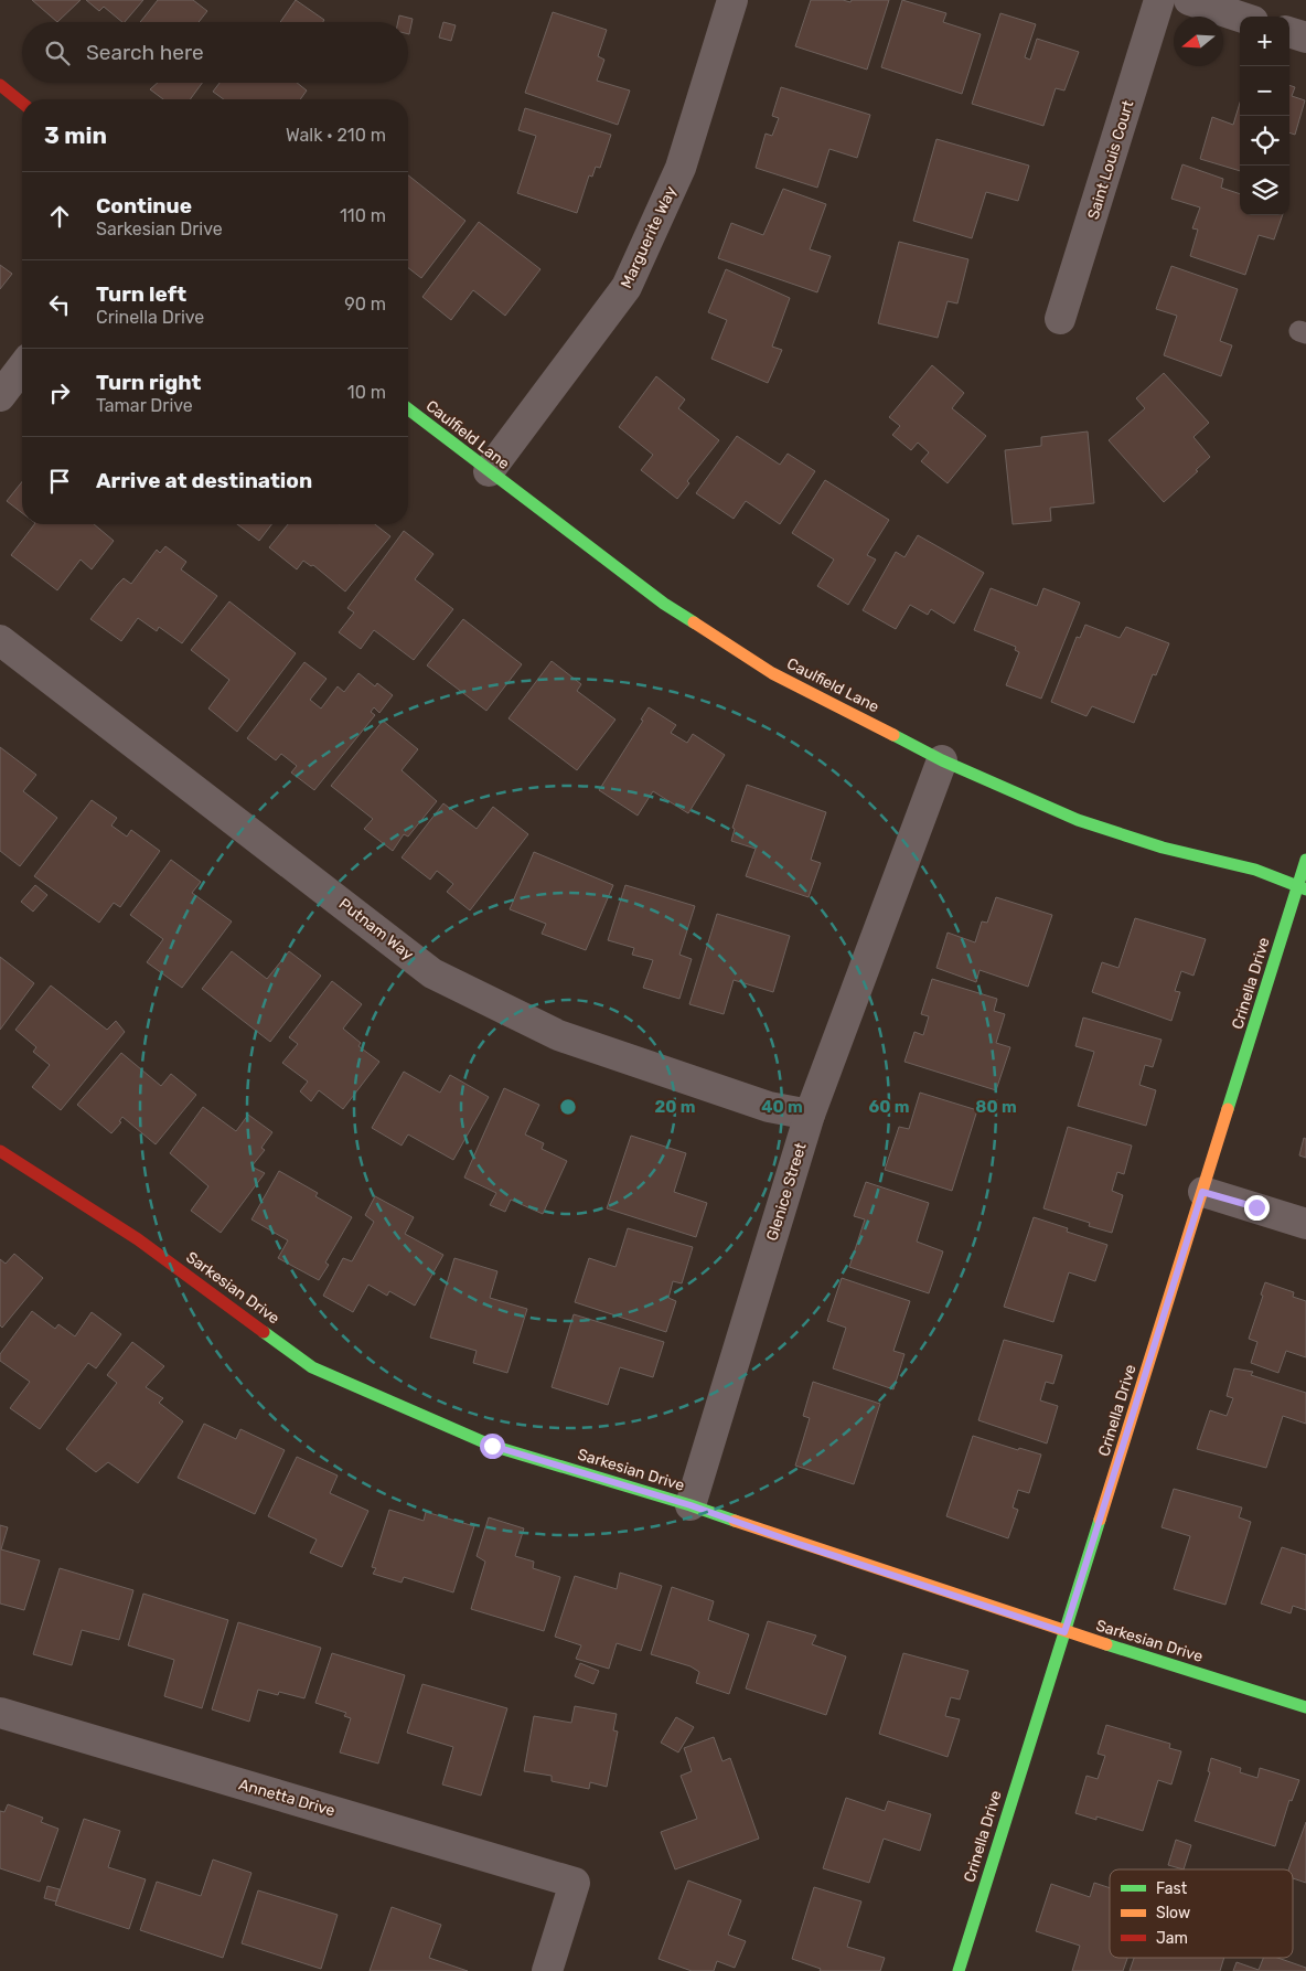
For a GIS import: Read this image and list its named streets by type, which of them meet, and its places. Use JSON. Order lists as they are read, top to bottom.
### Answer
{
  "streets": {
    "street": [
      "Saint Louis Court",
      "Marguerite Way",
      "Caulfield Lane",
      "Putnam Way",
      "Crinella Drive",
      "Glenice Street",
      "Sarkesian Drive",
      "Annetta Drive"
    ]
  },
  "crossings": [
    ["Marguerite Way", "Caulfield Lane"],
    ["Caulfield Lane", "Crinella Drive"],
    ["Caulfield Lane", "Glenice Street"],
    ["Putnam Way", "Glenice Street"],
    ["Crinella Drive", "Sarkesian Drive"],
    ["Glenice Street", "Sarkesian Drive"]
  ],
  "legend": ["Fast", "Slow", "Jam"],
  "north": "left",
  "page": {
    "map_buttons": ["+", "−"],
    "search": "Search here",
    "heading": ["3 min", "Walk · 210 m"],
    "list": [
      ["Continue", "Sarkesian Drive", "110 m"],
      ["Turn left", "Crinella Drive", "90 m"],
      ["Turn right", "Tamar Drive", "10 m"],
      "Arrive at destination"
    ]
  },
  "rings": [
    "20 m",
    "40 m",
    "60 m",
    "80 m"
  ]
}
